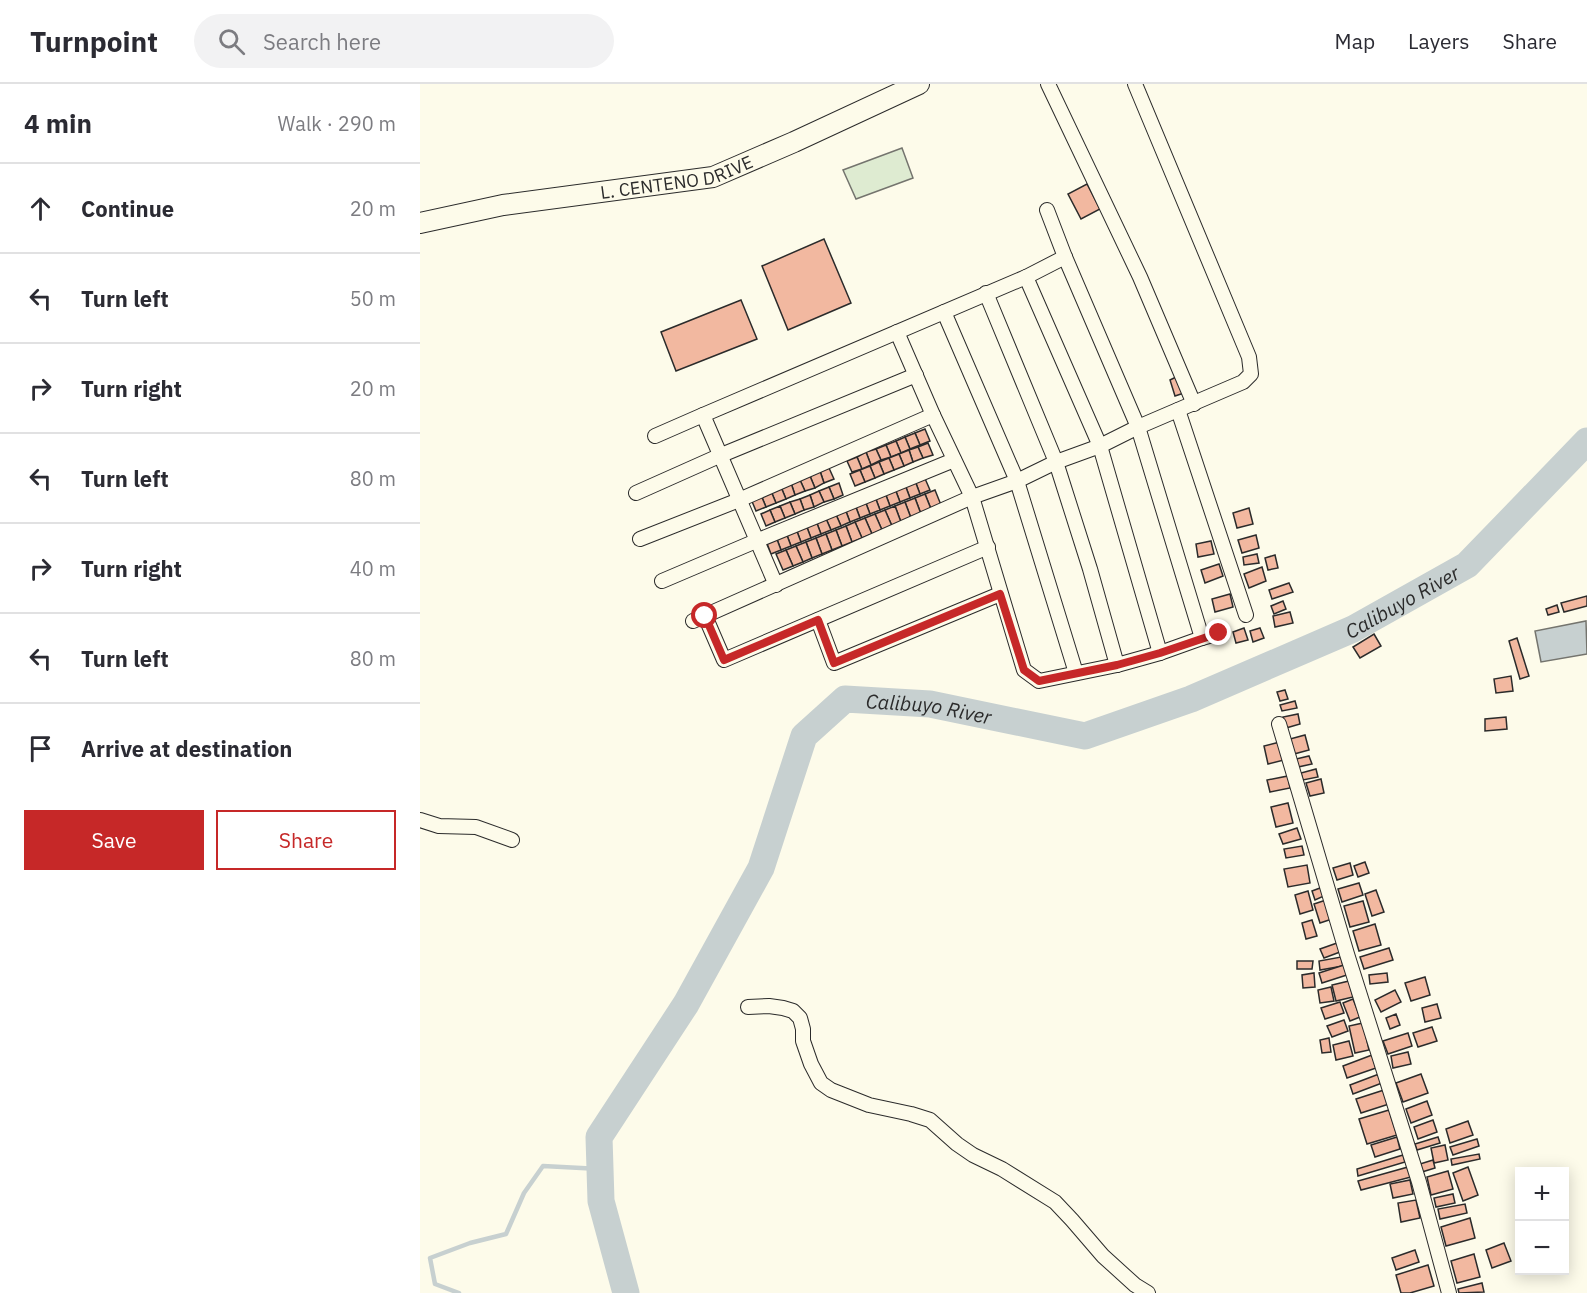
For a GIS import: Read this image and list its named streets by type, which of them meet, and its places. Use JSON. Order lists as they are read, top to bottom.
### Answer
{
  "streets": {
    "street": ["L. CENTENO DRIVE"]
  },
  "water": ["Calibuyo River"],
  "page": {
    "header": "Turnpoint",
    "search": "Search here",
    "nav": ["Map", "Layers", "Share"],
    "heading": ["4 min", "Walk · 290 m"],
    "list": [
      ["Continue", "20 m"],
      ["Turn left", "50 m"],
      ["Turn right", "20 m"],
      ["Turn left", "80 m"],
      ["Turn right", "40 m"],
      ["Turn left", "80 m"],
      "Arrive at destination"
    ],
    "buttons": ["Save", "Share"],
    "map_buttons": ["+", "−"]
  }
}
